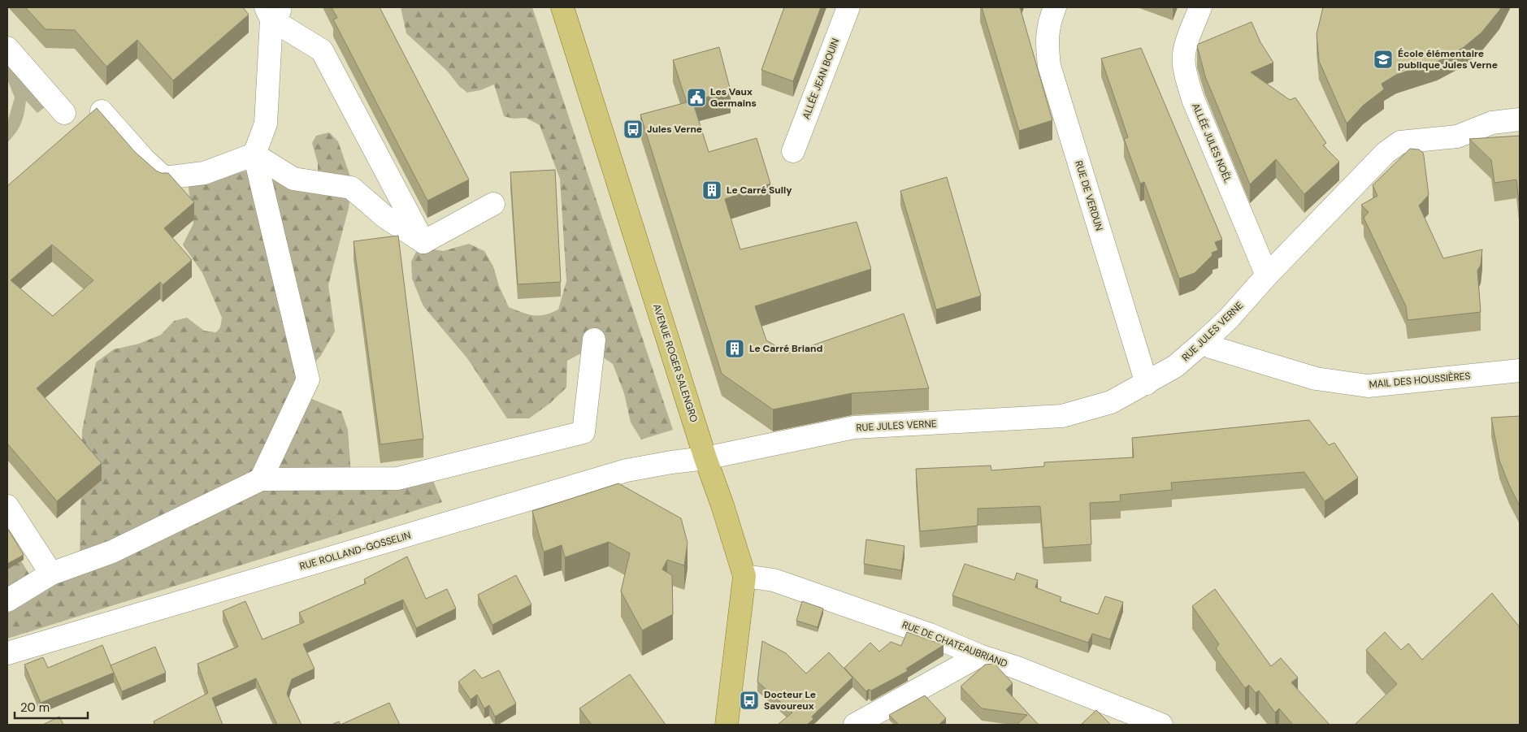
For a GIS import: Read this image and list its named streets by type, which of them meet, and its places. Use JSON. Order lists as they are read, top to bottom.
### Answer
{
  "streets": {
    "main road": ["AVENUE ROGER SALENGRO"],
    "street": [
      "ALLÉE JEAN BOUIN",
      "ALLÉE JULES NOËL",
      "RUE DE VERDUN",
      "RUE JULES VERNE",
      "MAIL DES HOUSSIÈRES",
      "RUE ROLLAND-GOSSELIN",
      "RUE DE CHATEAUBRIAND"
    ]
  },
  "crossings": [
    ["ALLÉE JULES NOËL", "RUE JULES VERNE"],
    ["RUE DE VERDUN", "RUE JULES VERNE"],
    ["RUE JULES VERNE", "AVENUE ROGER SALENGRO"],
    ["RUE JULES VERNE", "MAIL DES HOUSSIÈRES"],
    ["RUE JULES VERNE", "RUE ROLLAND-GOSSELIN"],
    ["AVENUE ROGER SALENGRO", "RUE ROLLAND-GOSSELIN"],
    ["AVENUE ROGER SALENGRO", "RUE DE CHATEAUBRIAND"]
  ],
  "places": {
    "school or university": ["École élémentaire publique Jules Verne"],
    "public building": ["Les Vaux Germains"],
    "bus stop": ["Jules Verne", "Docteur Le Savoureux"],
    "building": ["Le Carré Sully", "Le Carré Briand"]
  },
  "scale_bar": "20 m"
}
